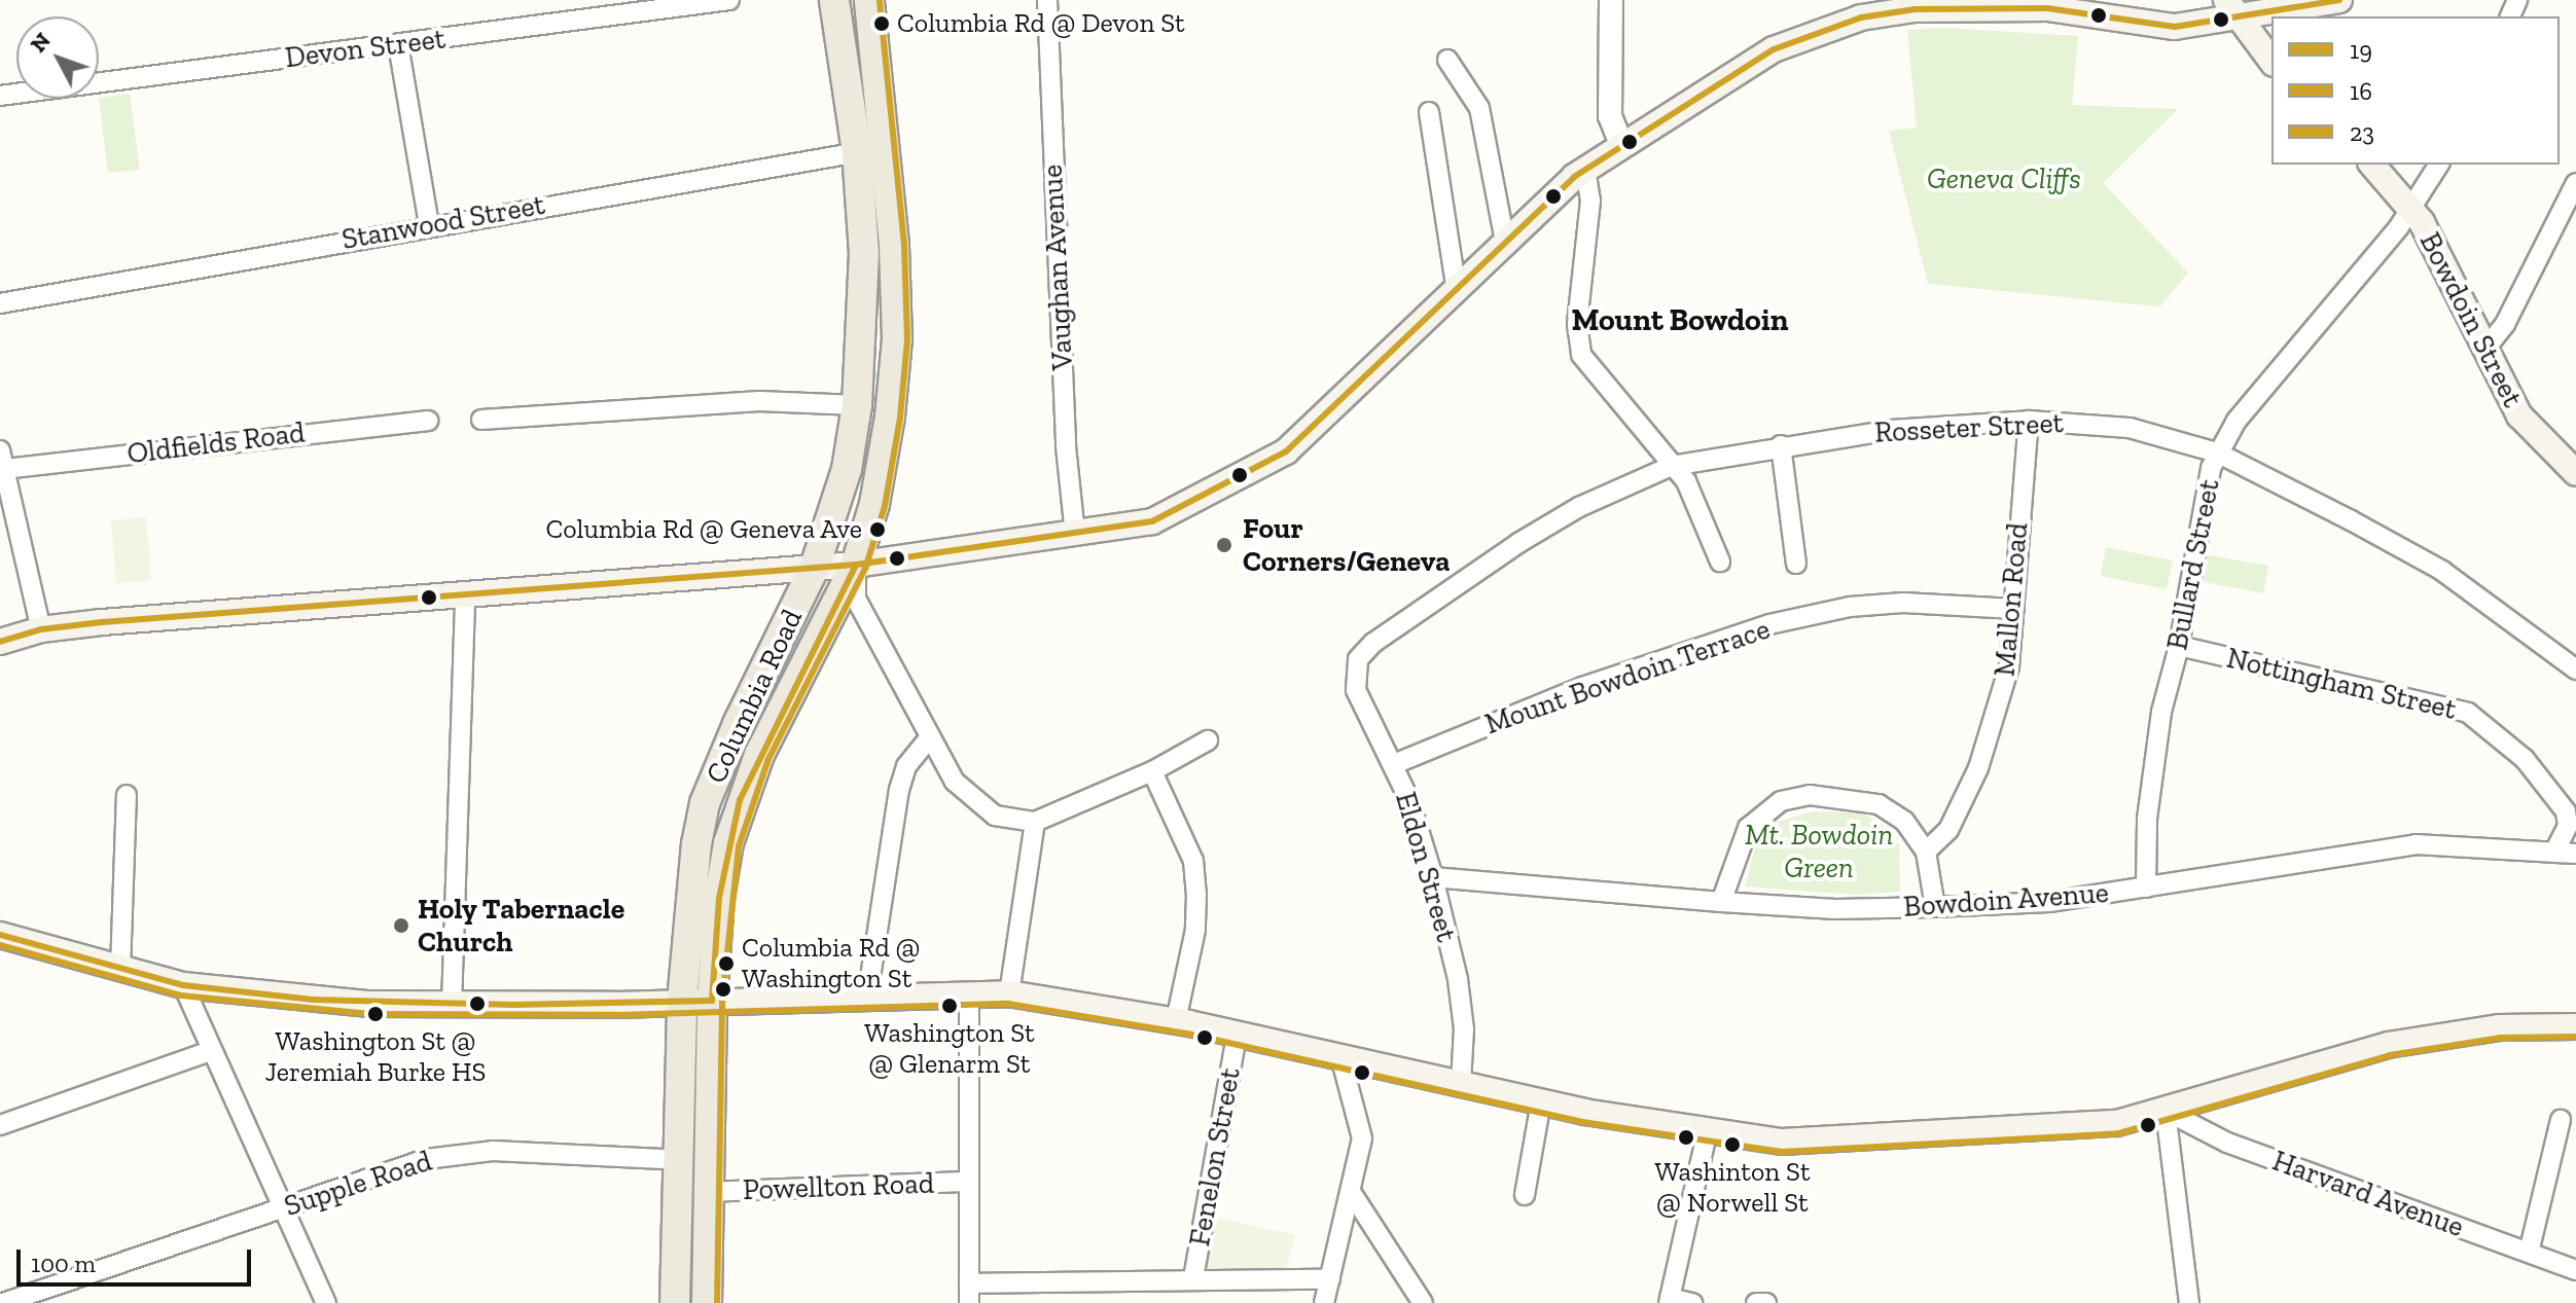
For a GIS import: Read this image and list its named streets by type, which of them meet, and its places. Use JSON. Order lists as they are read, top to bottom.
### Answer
{
  "streets": {
    "main road": ["Bowdoin Street", "Columbia Road"],
    "street": [
      "Devon Street",
      "Stanwood Street",
      "Vaughan Avenue",
      "Rosseter Street",
      "Oldfields Road",
      "Bullard Street",
      "Mallon Road",
      "Mount Bowdoin Terrace",
      "Nottingham Street",
      "Eldon Street",
      "Bowdoin Avenue",
      "Fenelon Street",
      "Supple Road",
      "Powellton Road",
      "Harvard Avenue"
    ]
  },
  "crossings": [
    ["Stanwood Street", "Columbia Road"],
    ["Bowdoin Street", "Bullard Street"],
    ["Rosseter Street", "Bullard Street"],
    ["Rosseter Street", "Mallon Road"],
    ["Rosseter Street", "Eldon Street"],
    ["Bullard Street", "Nottingham Street"],
    ["Bullard Street", "Bowdoin Avenue"],
    ["Mallon Road", "Mount Bowdoin Terrace"],
    ["Mount Bowdoin Terrace", "Eldon Street"],
    ["Nottingham Street", "Bowdoin Avenue"],
    ["Columbia Road", "Supple Road"],
    ["Columbia Road", "Powellton Road"],
    ["Eldon Street", "Bowdoin Avenue"]
  ],
  "districts": ["Mount Bowdoin"],
  "parks": ["Geneva Cliffs", "Mt. Bowdoin Green"],
  "places": [
    "Columbia Rd @ Devon St",
    "Columbia Rd @ Geneva Ave",
    "Four Corners/Geneva",
    "Holy Tabernacle Church",
    "Columbia Rd @ Washington St",
    "Washington St @ Glenarm St",
    "Washington St @ Jeremiah Burke HS",
    "Washinton St @ Norwell St"
  ],
  "lines": ["transit line 19", "transit line 16", "transit line 23"],
  "legend": ["19", "16", "23"],
  "scale_bar": "100 m",
  "north": "top left"
}
